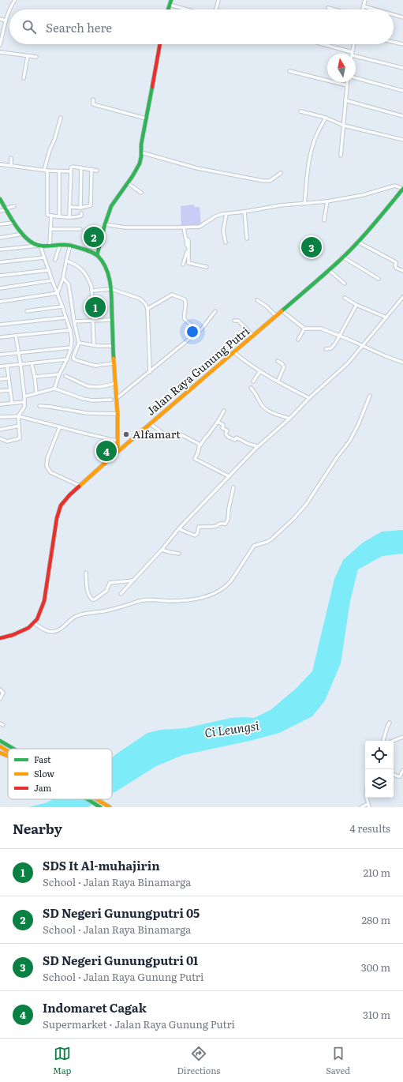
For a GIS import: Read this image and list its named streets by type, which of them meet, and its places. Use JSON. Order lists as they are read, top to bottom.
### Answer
{
  "streets": {
    "main road": ["Jalan Raya Gunung Putri"]
  },
  "water": ["Ci Leungsi"],
  "places": ["Alfamart"],
  "legend": ["Fast", "Slow", "Jam"],
  "north": "top",
  "page": {
    "search": "Search here",
    "pins": [
      "2",
      "3",
      "1",
      "4"
    ],
    "heading": ["Nearby", "4 results"],
    "list": [
      {
        "mark": "1",
        "name": "SDS It Al-muhajirin",
        "note": "School · Jalan Raya Binamarga",
        "value": "210 m"
      },
      {
        "mark": "2",
        "name": "SD Negeri Gunungputri 05",
        "note": "School · Jalan Raya Binamarga",
        "value": "280 m"
      },
      {
        "mark": "3",
        "name": "SD Negeri Gunungputri 01",
        "note": "School · Jalan Raya Gunung Putri",
        "value": "300 m"
      },
      {
        "mark": "4",
        "name": "Indomaret Cagak",
        "note": "Supermarket · Jalan Raya Gunung Putri",
        "value": "310 m"
      }
    ],
    "nav": ["Map", "Directions", "Saved"]
  }
}
